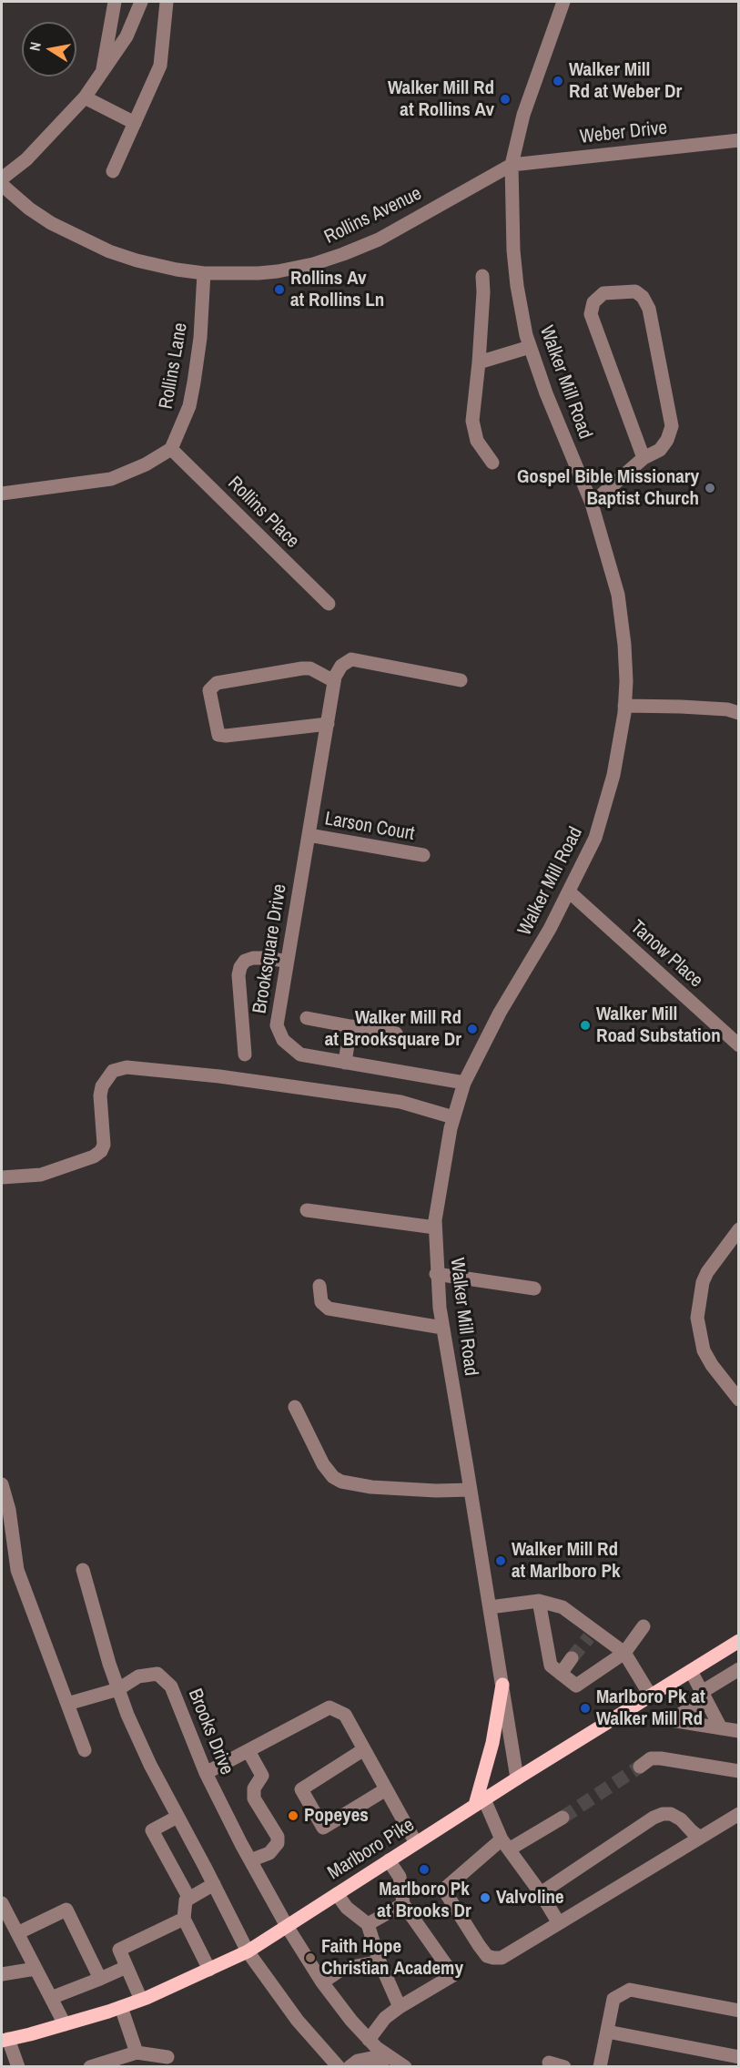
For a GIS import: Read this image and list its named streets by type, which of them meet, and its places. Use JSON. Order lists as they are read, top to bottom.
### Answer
{
  "streets": {
    "main road": ["Marlboro Pike"],
    "street": [
      "Weber Drive",
      "Rollins Avenue",
      "Rollins Lane",
      "Walker Mill Road",
      "Rollins Place",
      "Larson Court",
      "Brooksquare Drive",
      "Tanow Place",
      "Brooks Drive"
    ]
  },
  "crossings": [
    ["Weber Drive", "Rollins Avenue"],
    ["Weber Drive", "Walker Mill Road"],
    ["Rollins Avenue", "Rollins Lane"],
    ["Rollins Avenue", "Walker Mill Road"],
    ["Rollins Lane", "Rollins Place"],
    ["Walker Mill Road", "Brooksquare Drive"],
    ["Walker Mill Road", "Tanow Place"],
    ["Walker Mill Road", "Marlboro Pike"],
    ["Larson Court", "Brooksquare Drive"],
    ["Brooks Drive", "Marlboro Pike"]
  ],
  "places": [
    "Walker Mill Rd at Weber Dr",
    "Walker Mill Rd at Rollins Av",
    "Rollins Av at Rollins Ln",
    "Gospel Bible Missionary Baptist Church",
    "Walker Mill Road Substation",
    "Walker Mill Rd at Brooksquare Dr",
    "Walker Mill Rd at Marlboro Pk",
    "Marlboro Pk at Walker Mill Rd",
    "Popeyes",
    "Marlboro Pk at Brooks Dr",
    "Valvoline",
    "Faith Hope Christian Academy"
  ],
  "north": "left"
}
